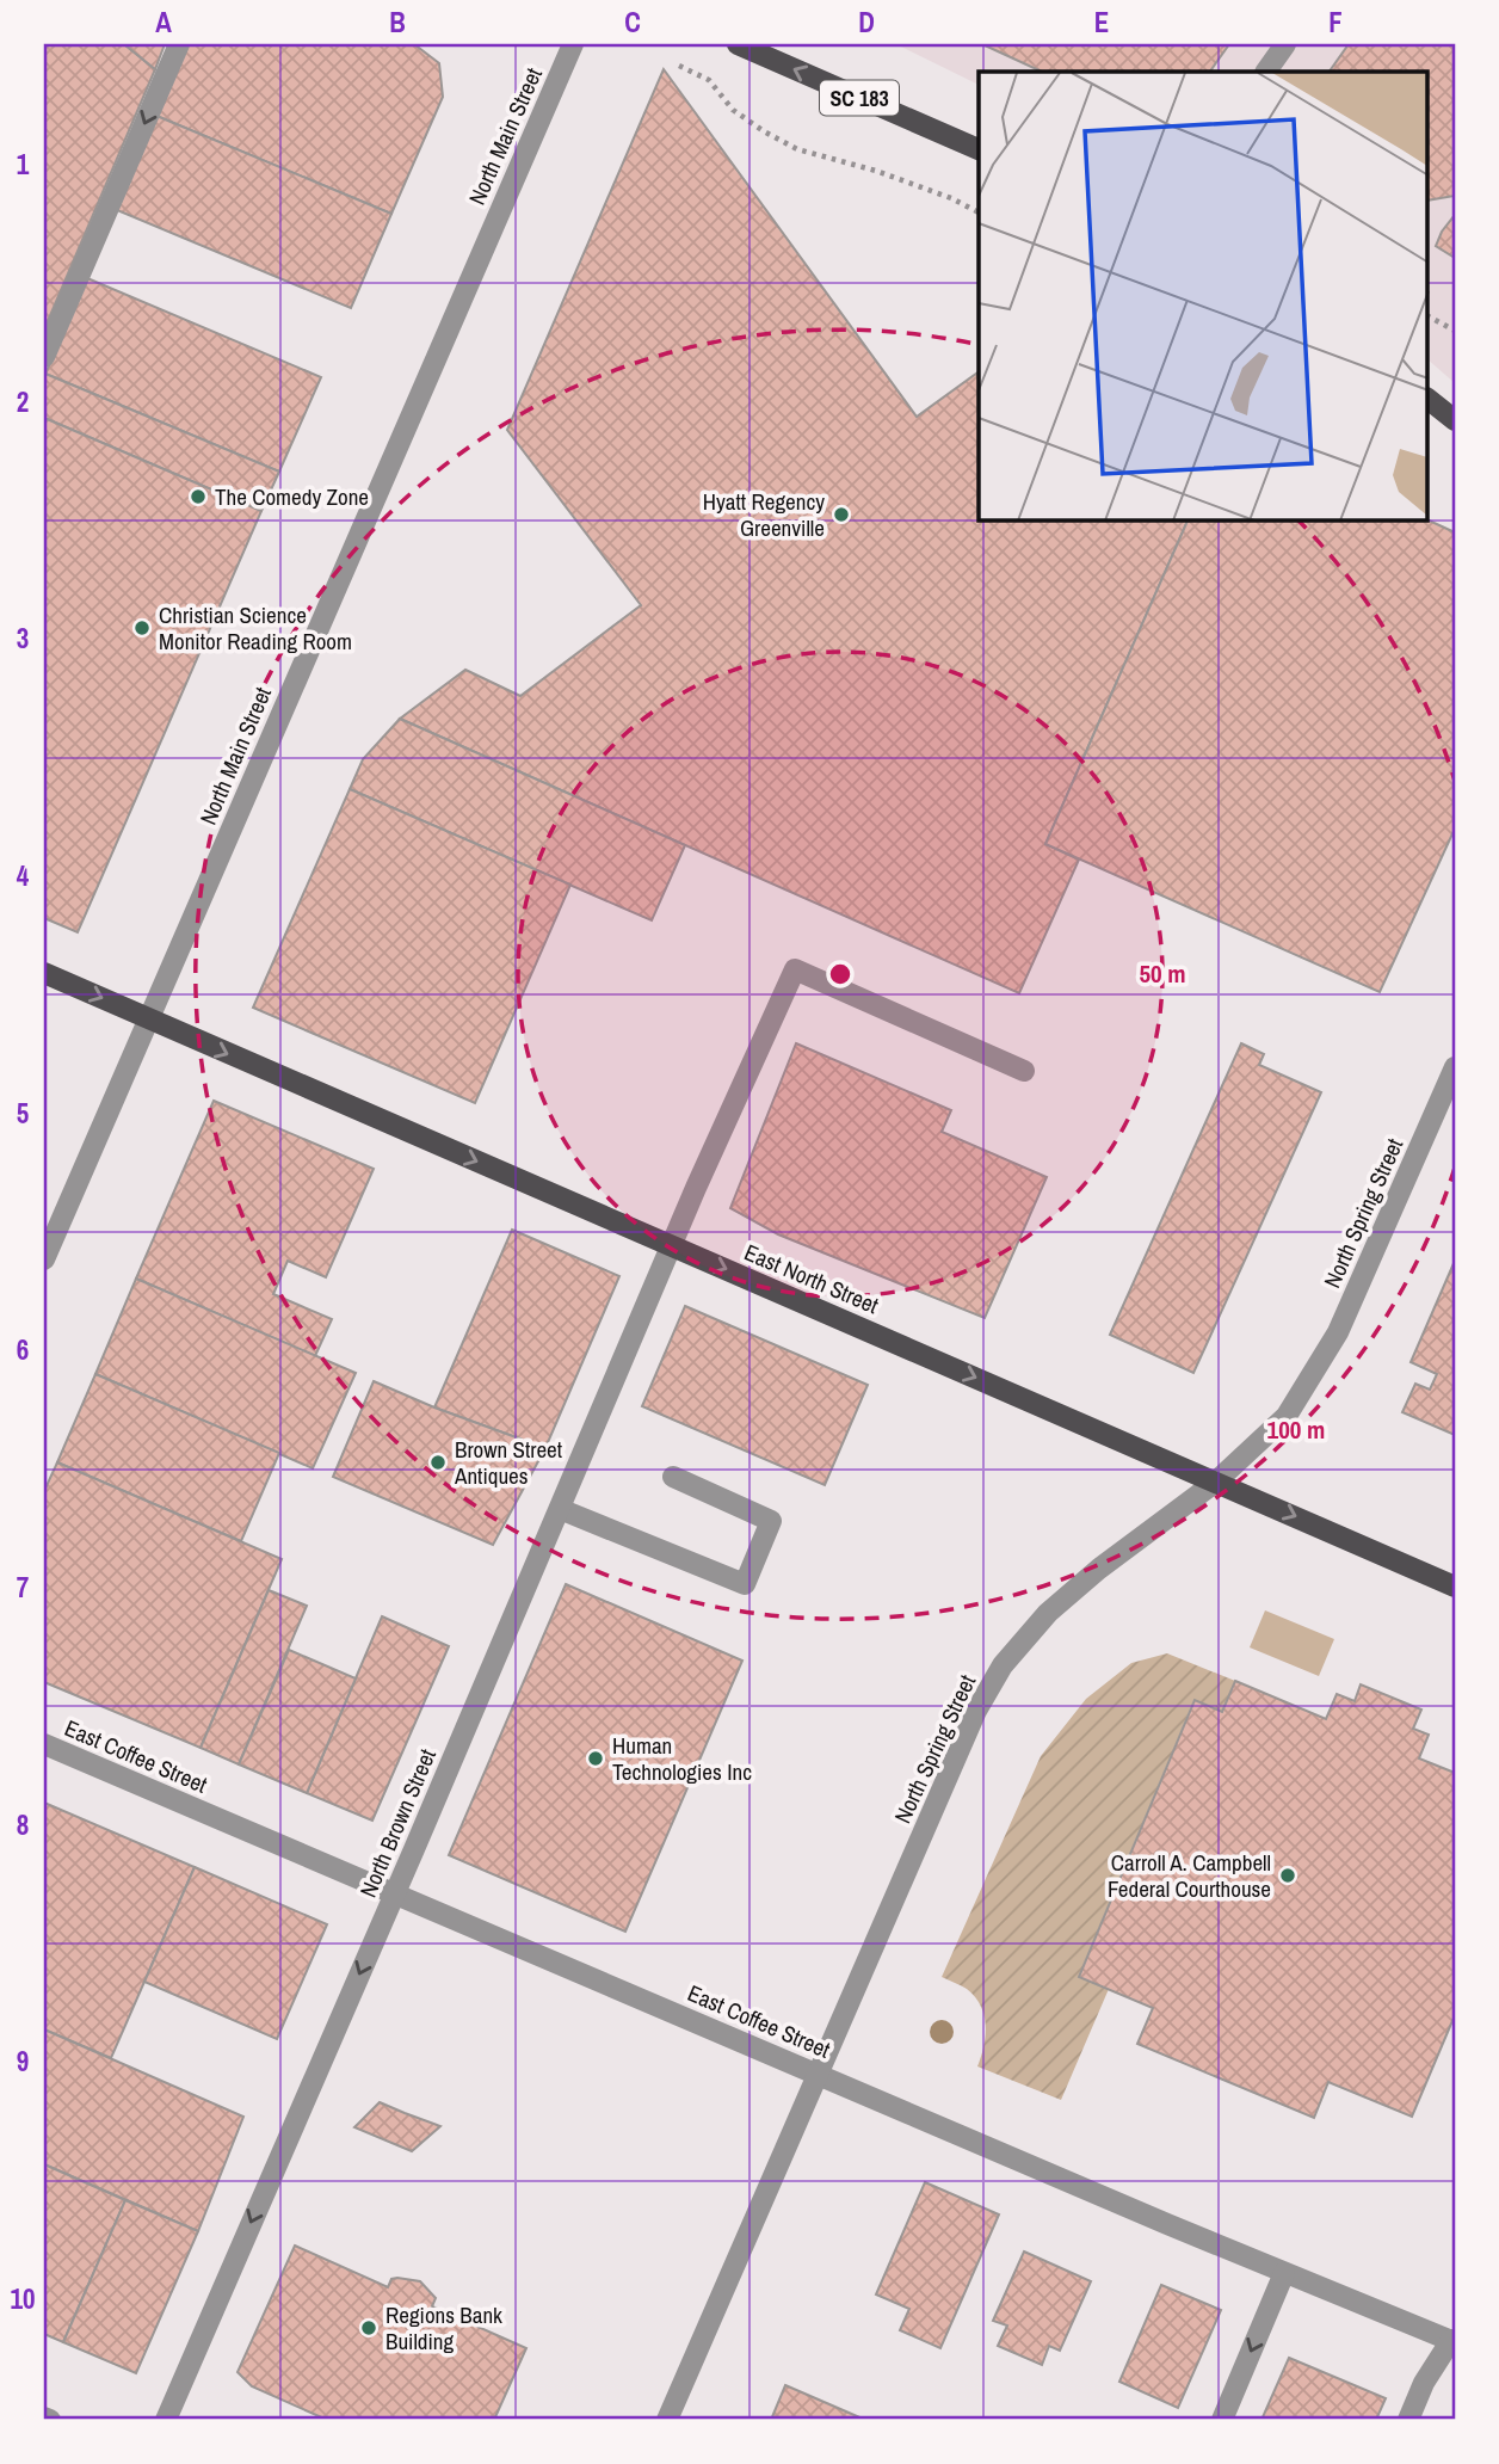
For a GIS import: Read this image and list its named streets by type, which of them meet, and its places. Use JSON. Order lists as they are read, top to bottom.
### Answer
{
  "streets": {
    "main road": ["SC 183", "East North Street"],
    "street": [
      "North Main Street",
      "North Spring Street",
      "East Coffee Street",
      "North Brown Street"
    ]
  },
  "crossings": [
    ["North Main Street", "East North Street"],
    ["North Spring Street", "East North Street"],
    ["North Spring Street", "East Coffee Street"],
    ["East North Street", "North Brown Street"],
    ["East Coffee Street", "North Brown Street"]
  ],
  "one_way": ["East North Street"],
  "places": [
    "The Comedy Zone",
    "Hyatt Regency Greenville",
    "Christian Science Monitor Reading Room",
    "Brown Street Antiques",
    "Human Technologies Inc",
    "Carroll A. Campbell Federal Courthouse",
    "Regions Bank Building"
  ],
  "grid": {
    "columns": [
      "A",
      "B",
      "C",
      "D",
      "E",
      "F"
    ],
    "rows": [
      "1",
      "2",
      "3",
      "4",
      "5",
      "6",
      "7",
      "8",
      "9",
      "10"
    ]
  },
  "rings": ["50 m", "100 m"]
}
